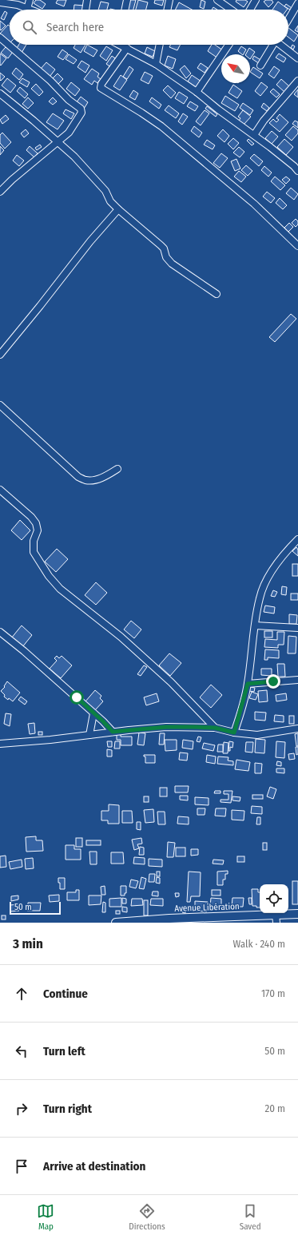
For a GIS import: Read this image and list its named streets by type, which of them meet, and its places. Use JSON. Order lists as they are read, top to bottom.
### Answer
{
  "streets": {
    "street": ["Avenue Libération"]
  },
  "scale_bar": "50 m",
  "north": "top left",
  "page": {
    "search": "Search here",
    "scale": "50 m",
    "heading": ["3 min", "Walk · 240 m"],
    "list": [
      ["Continue", "170 m"],
      ["Turn left", "50 m"],
      ["Turn right", "20 m"],
      "Arrive at destination"
    ],
    "nav": ["Map", "Directions", "Saved"]
  }
}
